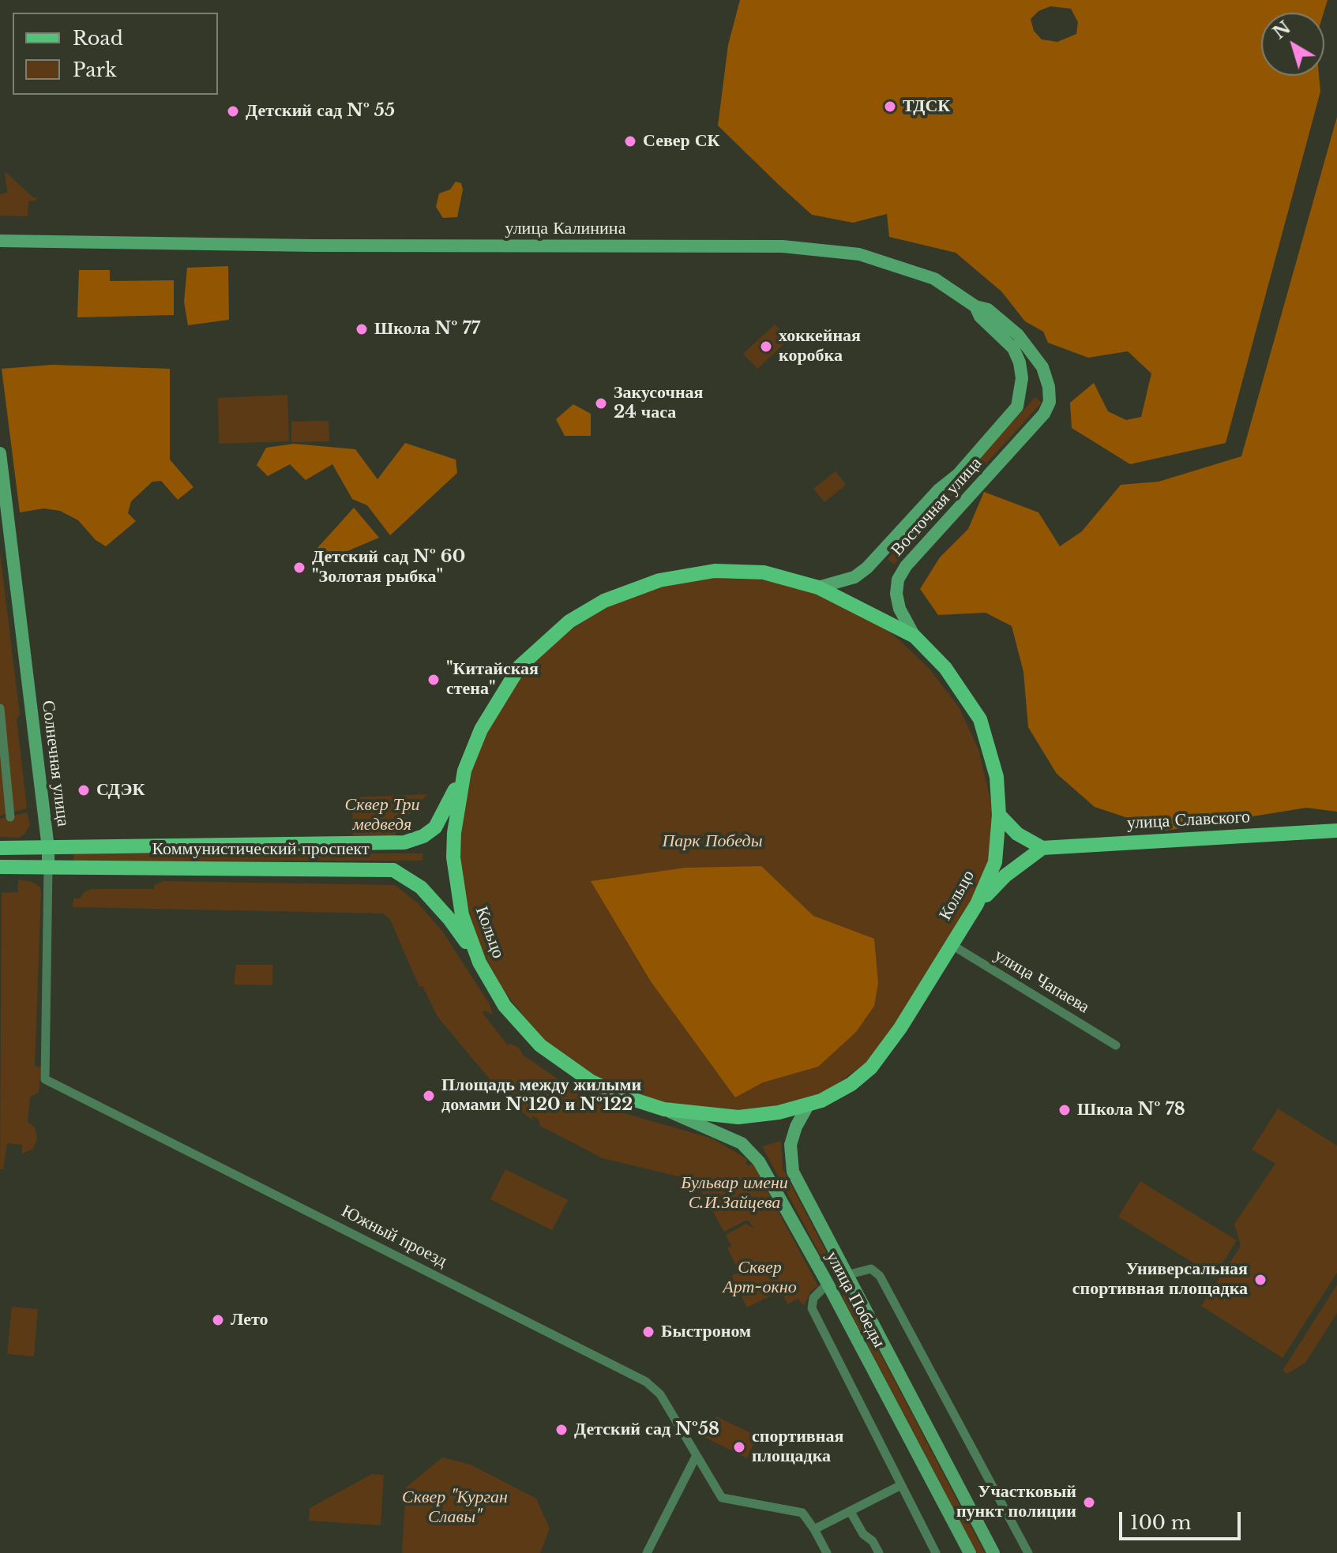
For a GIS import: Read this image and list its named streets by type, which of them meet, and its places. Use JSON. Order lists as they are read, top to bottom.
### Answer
{
  "streets": {
    "main road": [
      "улица Калинина",
      "Восточная улица",
      "Солнечная улица",
      "улица Славского",
      "Коммунистический проспект",
      "Кольцо",
      "улица Победы"
    ],
    "street": ["улица Чапаева", "Южный проезд"]
  },
  "crossings": [
    ["улица Калинина", "Восточная улица"],
    ["Восточная улица", "Кольцо"],
    ["Солнечная улица", "Коммунистический проспект"],
    ["Солнечная улица", "Южный проезд"],
    ["Коммунистический проспект", "Кольцо"],
    ["Кольцо", "улица Чапаева"],
    ["Кольцо", "улица Победы"]
  ],
  "parks": [
    "Сквер Три медведя",
    "Парк Победы",
    "Бульвар имени С.И.Зайцева",
    "Сквер Арт-окно",
    "Сквер \"Курган Славы\""
  ],
  "places": [
    "ТДСК",
    "Детский сад № 55",
    "Север СК",
    "Школа № 77",
    "хоккейная коробка",
    "Закусочная 24 часа",
    "Детский сад № 60 \"Золотая рыбка\"",
    "\"Китайская стена\"",
    "СДЭК",
    "Площадь между жилыми домами №120 и №122",
    "Школа № 78",
    "Универсальная спортивная площадка",
    "Лето",
    "Быстроном",
    "Детский сад №58",
    "спортивная площадка",
    "Участковый пункт полиции"
  ],
  "legend": ["Road", "Park"],
  "scale_bar": "100 m",
  "north": "top left"
}
